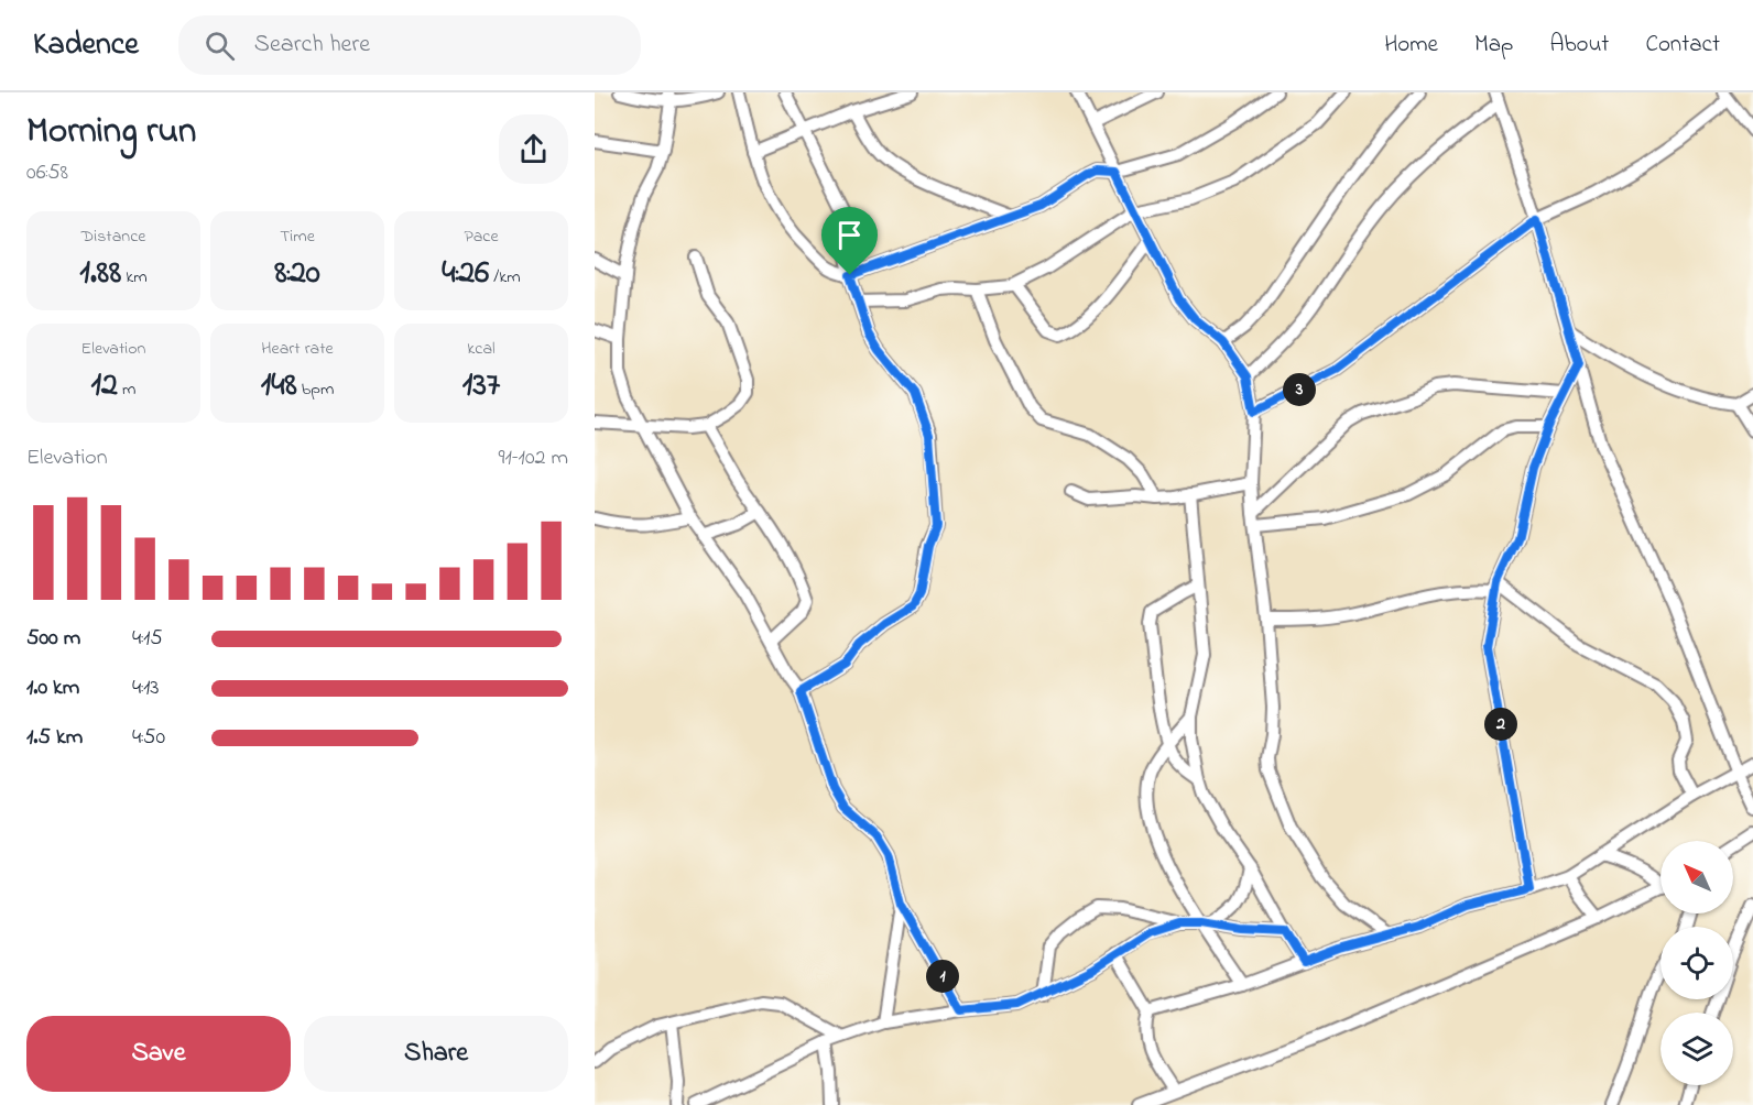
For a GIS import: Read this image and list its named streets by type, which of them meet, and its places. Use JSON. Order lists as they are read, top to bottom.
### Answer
{
  "north": "top left",
  "page": {
    "header": "Kadence",
    "search": "Search here",
    "nav": [
      "Home",
      "Map",
      "About",
      "Contact"
    ],
    "heading": ["Morning run", "06:58"],
    "stats": [
      ["Distance", "1.88 km"],
      ["Time", "8:20"],
      ["Pace", "4:26 /km"],
      ["Elevation", "12 m"],
      ["Heart rate", "148 bpm"],
      ["kcal", "137"]
    ],
    "pins": ["3", "2", "1"],
    "chart": ["Elevation", "91–102 m"],
    "list": [
      {
        "name": "500 m",
        "note": "4:15"
      },
      {
        "name": "1.0 km",
        "note": "4:13"
      },
      {
        "name": "1.5 km",
        "note": "4:50"
      }
    ],
    "buttons": ["Save", "Share"]
  }
}
